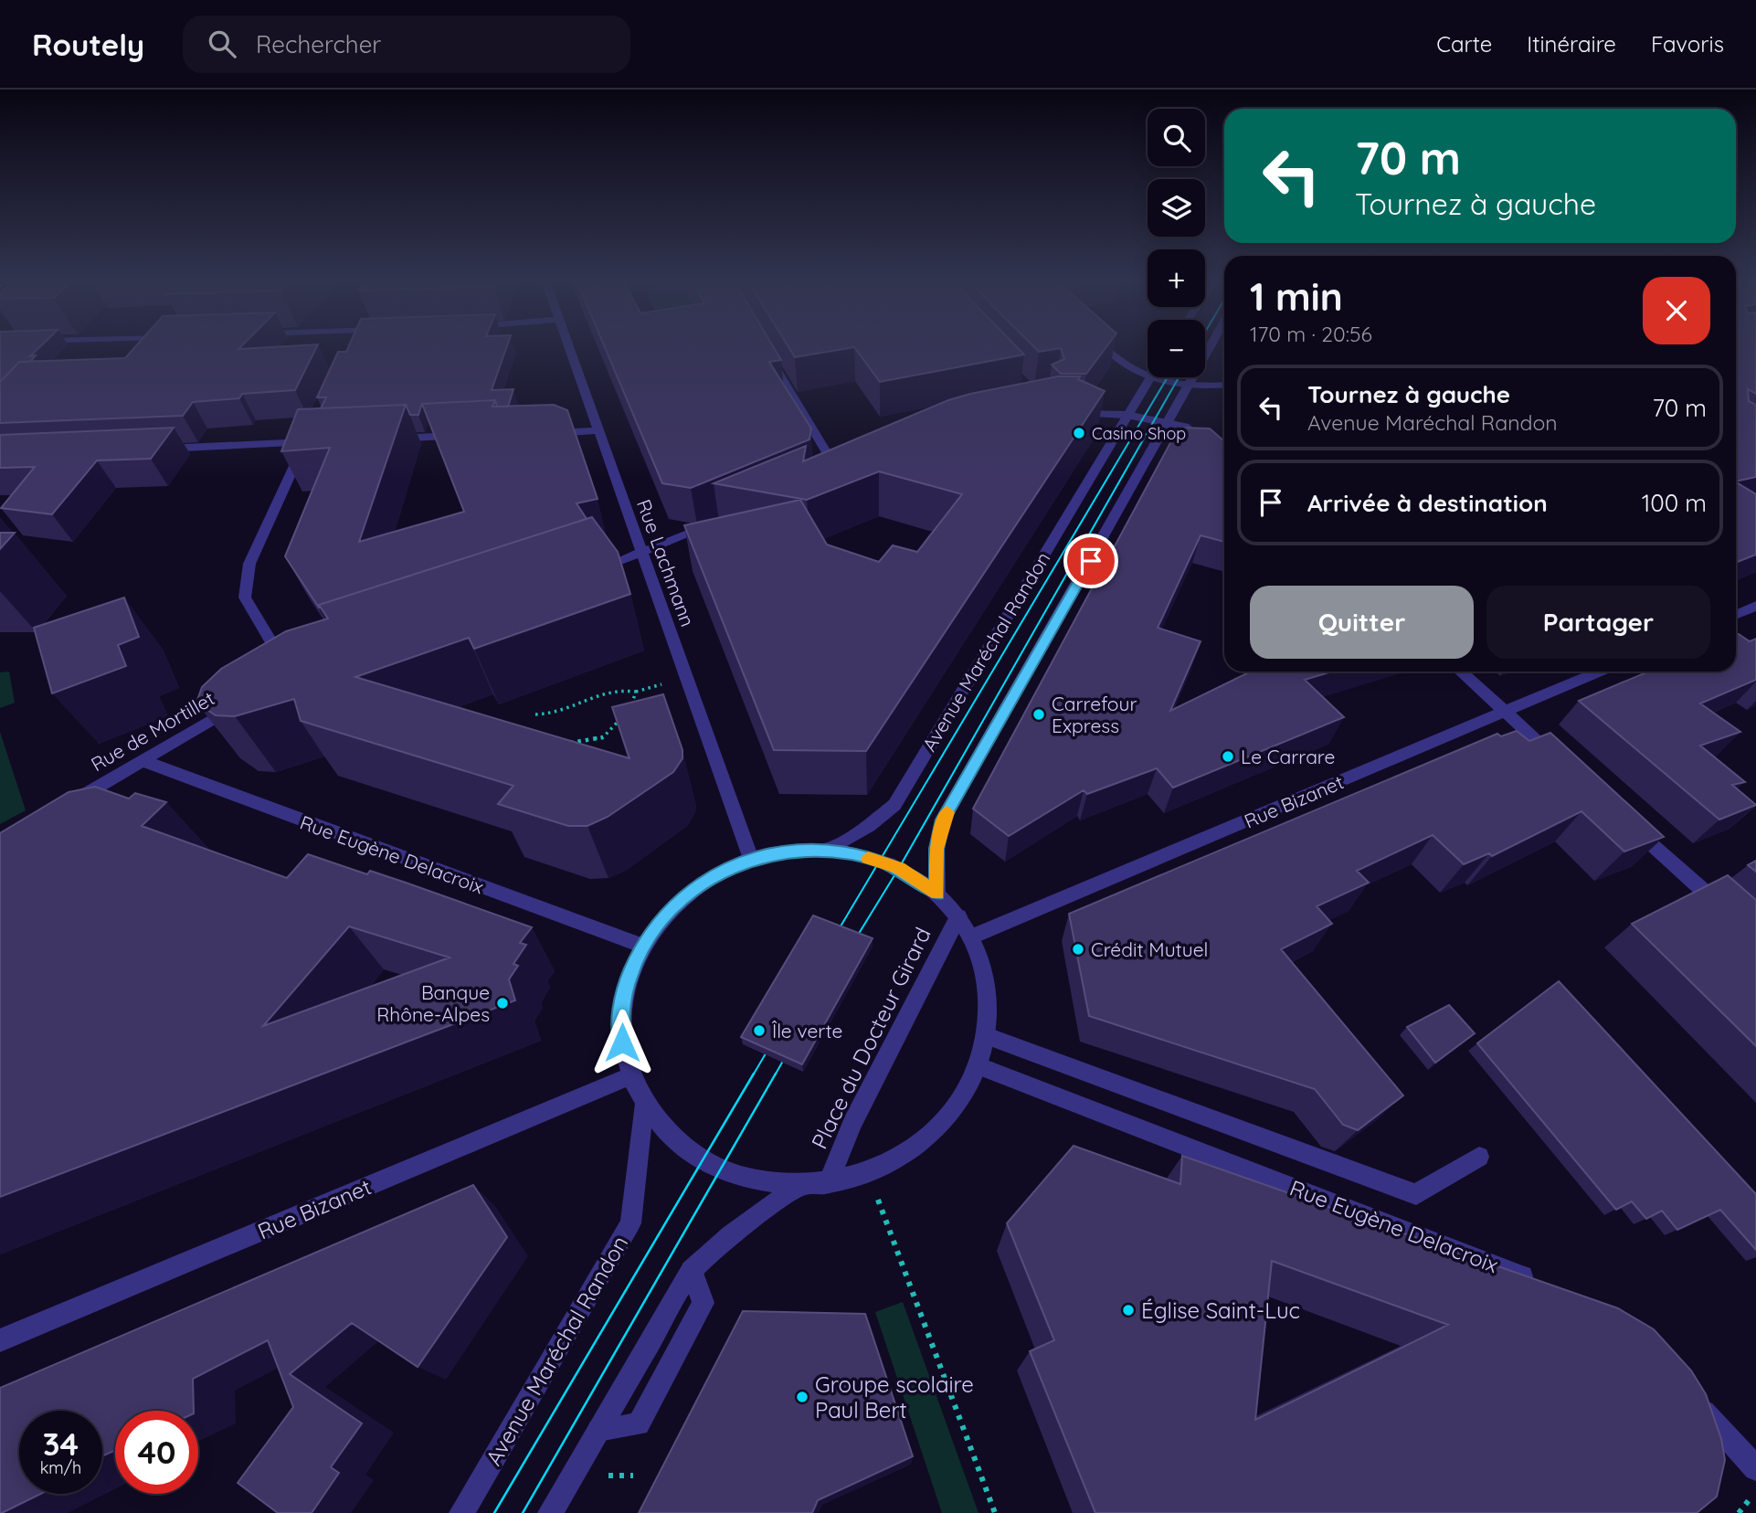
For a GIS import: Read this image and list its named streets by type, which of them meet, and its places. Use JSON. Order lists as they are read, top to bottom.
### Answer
{
  "streets": {
    "street": [
      "Rue Lachmann",
      "Avenue Maréchal Randon",
      "Rue de Mortillet",
      "Rue Bizanet",
      "Rue Eugène Delacroix",
      "Place du Docteur Girard"
    ]
  },
  "crossings": [
    ["Rue Lachmann", "Place du Docteur Girard"],
    ["Avenue Maréchal Randon", "Place du Docteur Girard"],
    ["Rue de Mortillet", "Rue Eugène Delacroix"],
    ["Rue Bizanet", "Place du Docteur Girard"],
    ["Rue Eugène Delacroix", "Place du Docteur Girard"]
  ],
  "places": [
    "Casino Shop",
    "Carrefour Express",
    "Le Carrare",
    "Crédit Mutuel",
    "Banque Rhône-Alpes",
    "Île verte",
    "Église Saint-Luc",
    "Groupe scolaire Paul Bert"
  ],
  "page": {
    "header": "Routely",
    "search": "Rechercher",
    "nav": ["Carte", "Itinéraire", "Favoris"],
    "map_buttons": ["+", "−"],
    "turn": ["70 m", "Tournez à gauche"],
    "heading": ["1 min", "170 m · 20:56"],
    "list": [
      {
        "name": "Tournez à gauche",
        "note": "Avenue Maréchal Randon",
        "value": "70 m"
      },
      {
        "name": "Arrivée à destination",
        "value": "100 m"
      }
    ],
    "buttons": ["Quitter", "Partager"],
    "speed": "34 km/h",
    "limit": "40"
  }
}
